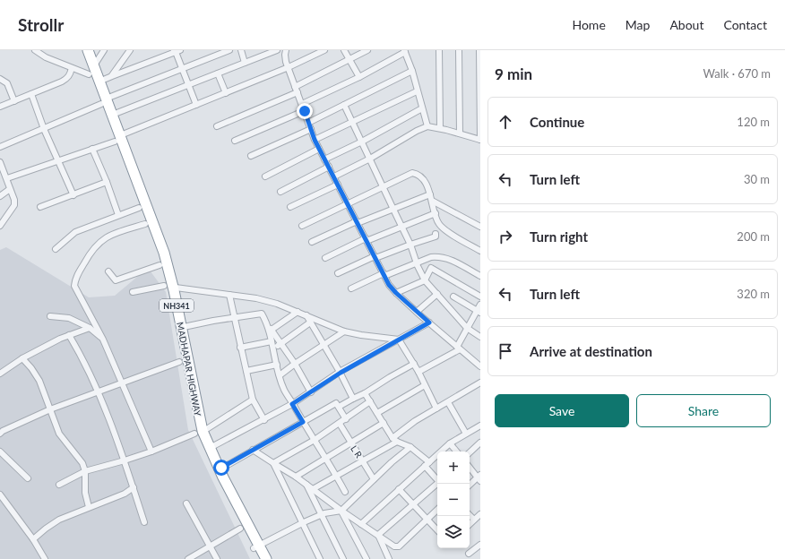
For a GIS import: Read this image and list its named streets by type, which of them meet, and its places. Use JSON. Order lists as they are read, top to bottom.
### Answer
{
  "streets": {
    "highway": ["NH341", "MADHAPAR HIGHWAY"],
    "street": ["L R"]
  },
  "page": {
    "header": "Strollr",
    "nav": [
      "Home",
      "Map",
      "About",
      "Contact"
    ],
    "heading": ["9 min", "Walk · 670 m"],
    "list": [
      ["Continue", "120 m"],
      ["Turn left", "30 m"],
      ["Turn right", "200 m"],
      ["Turn left", "320 m"],
      "Arrive at destination"
    ],
    "buttons": ["Save", "Share"],
    "map_buttons": ["+", "−"]
  }
}
